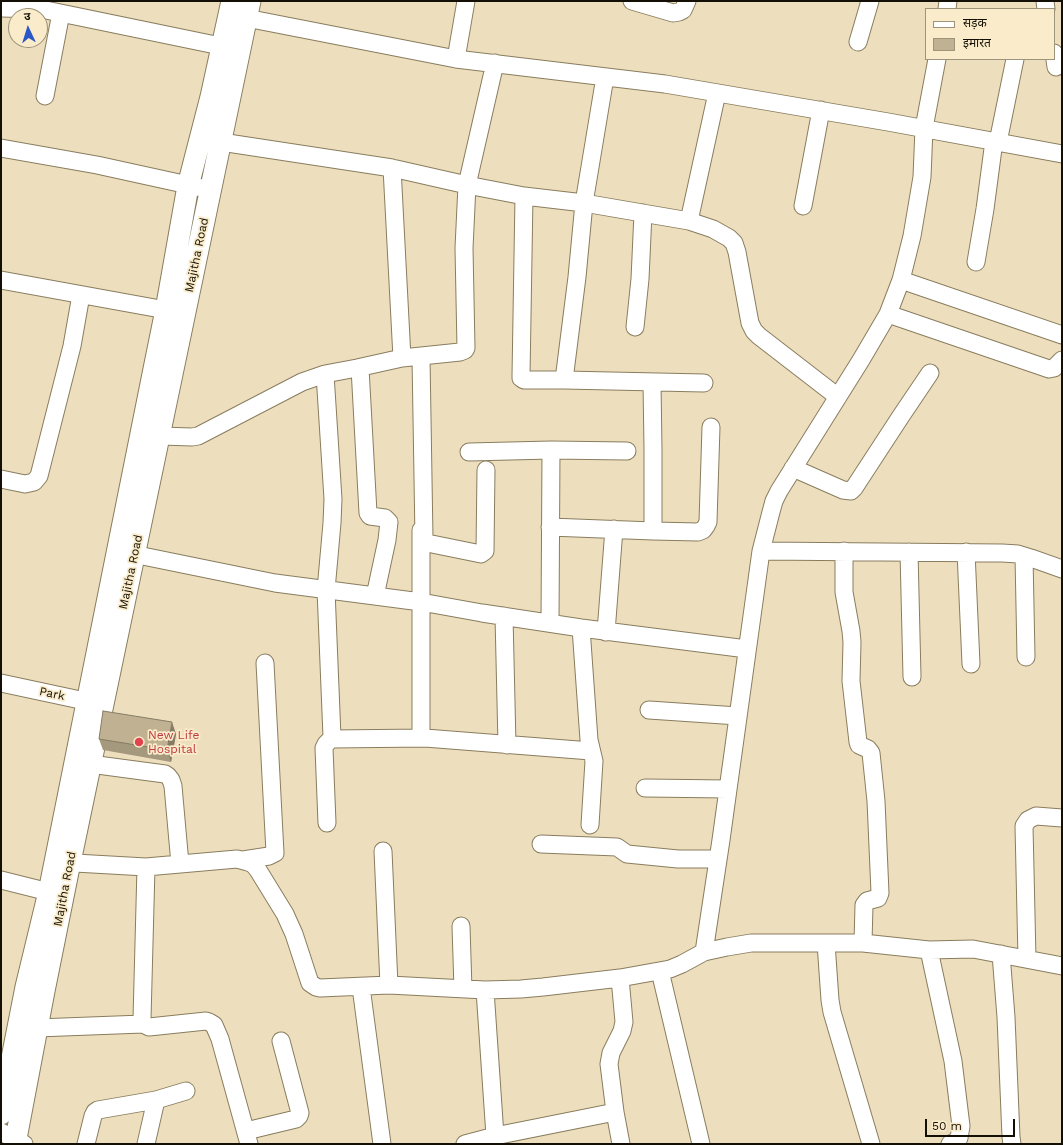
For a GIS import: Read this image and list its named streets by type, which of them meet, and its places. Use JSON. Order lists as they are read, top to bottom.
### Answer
{
  "streets": {
    "main road": ["Majitha Road"],
    "street": ["Park"]
  },
  "crossings": [
    ["Majitha Road", "Park"]
  ],
  "places": ["New Life Hospital"],
  "legend": ["सड़क", "इमारत"],
  "scale_bar": "50 m",
  "north": "top"
}
